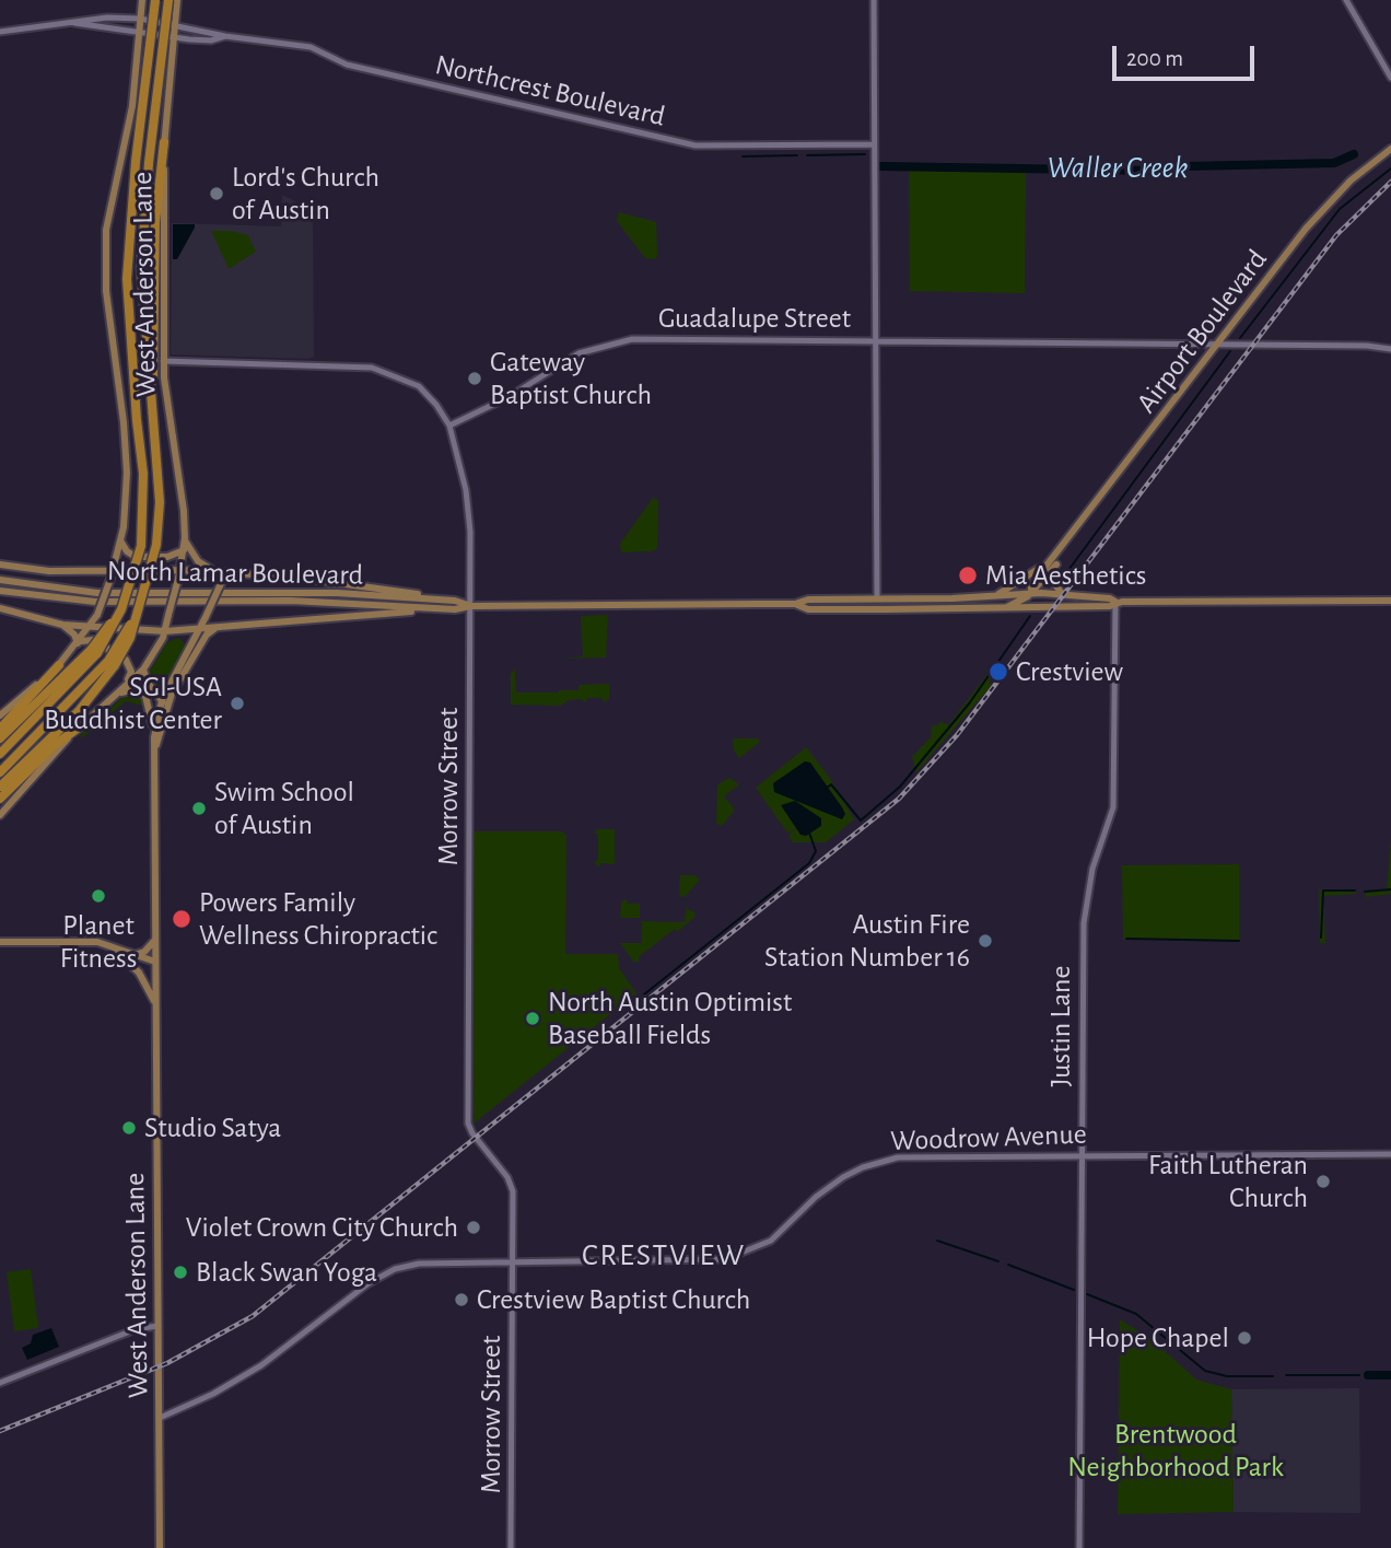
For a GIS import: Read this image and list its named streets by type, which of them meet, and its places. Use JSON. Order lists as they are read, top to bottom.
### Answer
{
  "streets": {
    "main road": ["West Anderson Lane", "Airport Boulevard", "North Lamar Boulevard"],
    "street": [
      "Northcrest Boulevard",
      "Guadalupe Street",
      "Morrow Street",
      "Justin Lane",
      "Woodrow Avenue"
    ]
  },
  "crossings": [
    ["Northcrest Boulevard", "West Anderson Lane"],
    ["West Anderson Lane", "Woodrow Avenue"],
    ["Guadalupe Street", "Airport Boulevard"],
    ["Guadalupe Street", "Morrow Street"],
    ["Airport Boulevard", "North Lamar Boulevard"],
    ["North Lamar Boulevard", "Morrow Street"],
    ["North Lamar Boulevard", "Justin Lane"],
    ["Morrow Street", "Woodrow Avenue"],
    ["Justin Lane", "Woodrow Avenue"]
  ],
  "districts": ["CRESTVIEW"],
  "water": ["Waller Creek"],
  "parks": ["Brentwood Neighborhood Park"],
  "places": [
    "Lord's Church of Austin",
    "Gateway Baptist Church",
    "Mia Aesthetics",
    "Crestview",
    "SGI-USA Buddhist Center",
    "Swim School of Austin",
    "Planet Fitness",
    "Powers Family Wellness Chiropractic",
    "Austin Fire Station Number 16",
    "North Austin Optimist Baseball Fields",
    "Studio Satya",
    "Faith Lutheran Church",
    "Violet Crown City Church",
    "Black Swan Yoga",
    "Crestview Baptist Church",
    "Hope Chapel"
  ],
  "scale_bar": "200 m"
}
